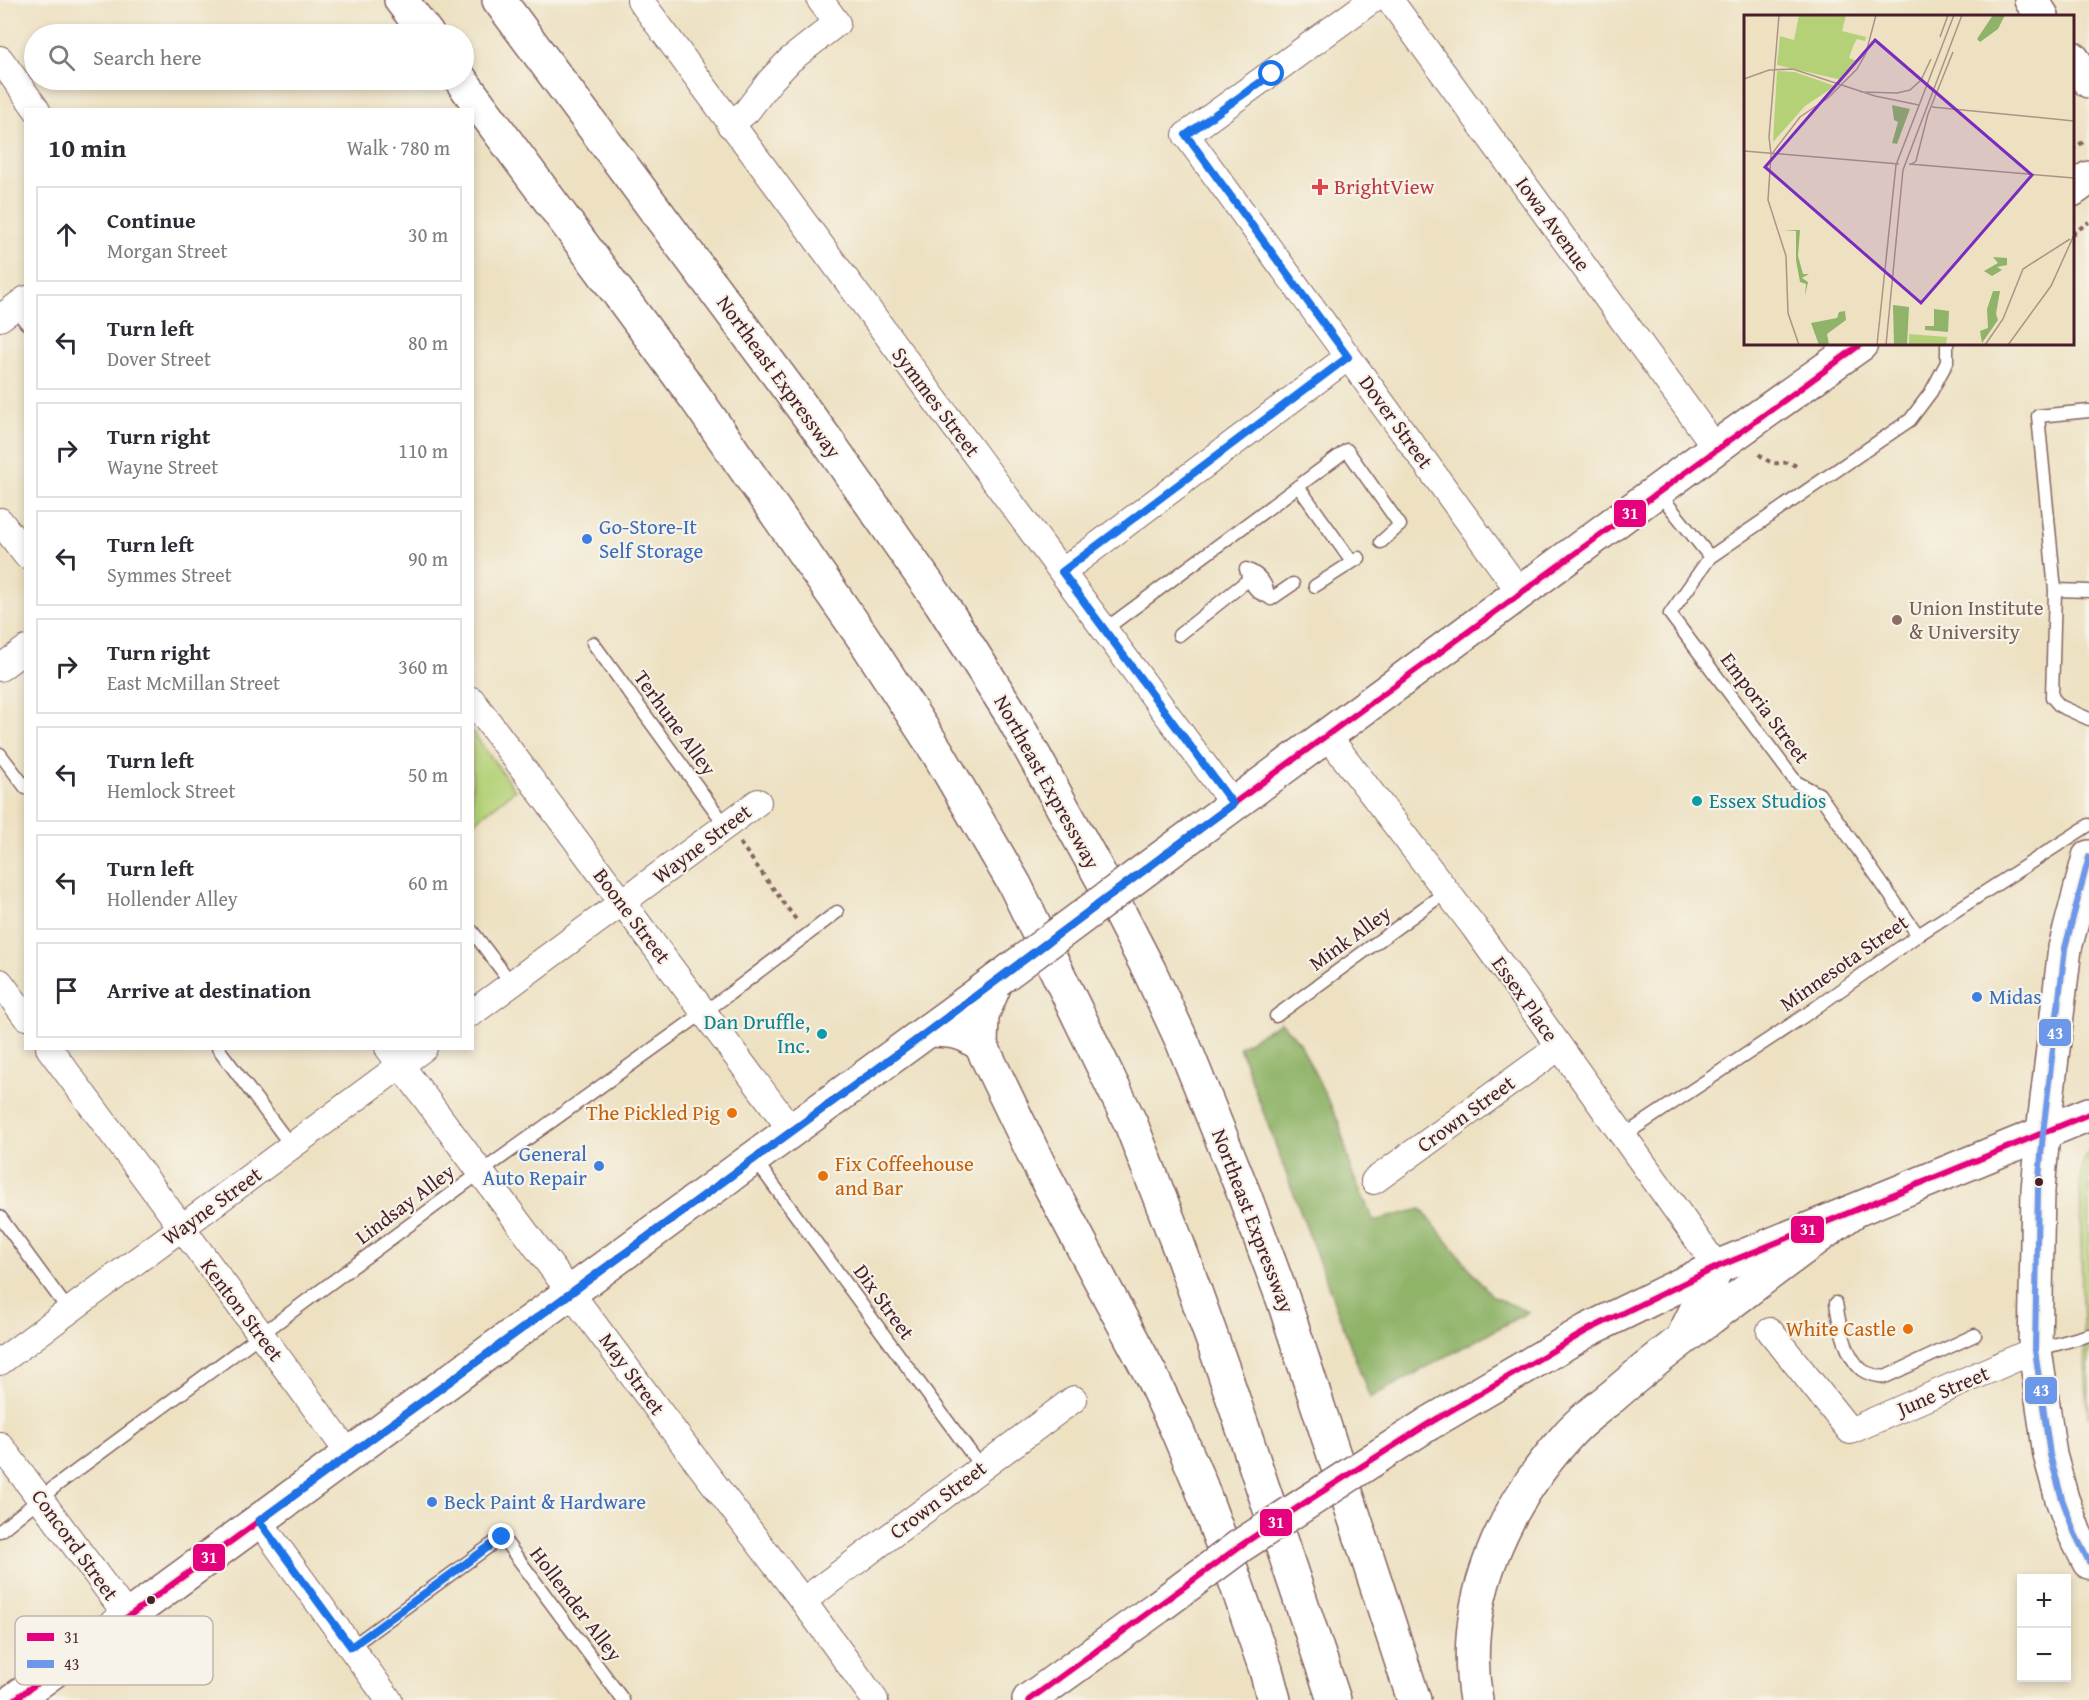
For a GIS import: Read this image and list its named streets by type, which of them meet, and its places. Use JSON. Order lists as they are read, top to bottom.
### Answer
{
  "streets": {
    "main road": ["Northeast Expressway"],
    "street": [
      "Iowa Avenue",
      "Symmes Street",
      "Dover Street",
      "Wayne Street",
      "Boone Street",
      "Essex Place",
      "Crown Street",
      "Kenton Street",
      "May Street",
      "June Street",
      "Concord Street"
    ],
    "lane": [
      "Emporia Street",
      "Terhune Alley",
      "Mink Alley",
      "Minnesota Street",
      "Lindsay Alley",
      "Dix Street",
      "Hollender Alley"
    ]
  },
  "crossings": [
    ["Emporia Street", "Minnesota Street"],
    ["Terhune Alley", "Wayne Street"],
    ["Wayne Street", "Boone Street"],
    ["Wayne Street", "Kenton Street"],
    ["Wayne Street", "May Street"],
    ["Boone Street", "Lindsay Alley"],
    ["Mink Alley", "Essex Place"],
    ["Minnesota Street", "Essex Place"],
    ["Essex Place", "Crown Street"],
    ["Crown Street", "Dix Street"],
    ["Crown Street", "May Street"],
    ["Lindsay Alley", "Kenton Street"],
    ["Lindsay Alley", "May Street"],
    ["Lindsay Alley", "Concord Street"]
  ],
  "places": {
    "health": ["BrightView"],
    "other": [
      "Go-Store-It Self Storage",
      "Union Institute & University",
      "Essex Studios",
      "Midas",
      "Dan Druffle, Inc.",
      "The Pickled Pig",
      "General Auto Repair",
      "Fix Coffeehouse and Bar",
      "White Castle",
      "Beck Paint & Hardware"
    ]
  },
  "lines": ["transit line 31", "transit line 43"],
  "legend": ["31", "43"],
  "page": {
    "search": "Search here",
    "heading": ["10 min", "Walk · 780 m"],
    "list": [
      ["Continue", "Morgan Street", "30 m"],
      ["Turn left", "Dover Street", "80 m"],
      ["Turn right", "Wayne Street", "110 m"],
      ["Turn left", "Symmes Street", "90 m"],
      ["Turn right", "East McMillan Street", "360 m"],
      ["Turn left", "Hemlock Street", "50 m"],
      ["Turn left", "Hollender Alley", "60 m"],
      "Arrive at destination"
    ],
    "map_buttons": ["+", "−"]
  }
}
